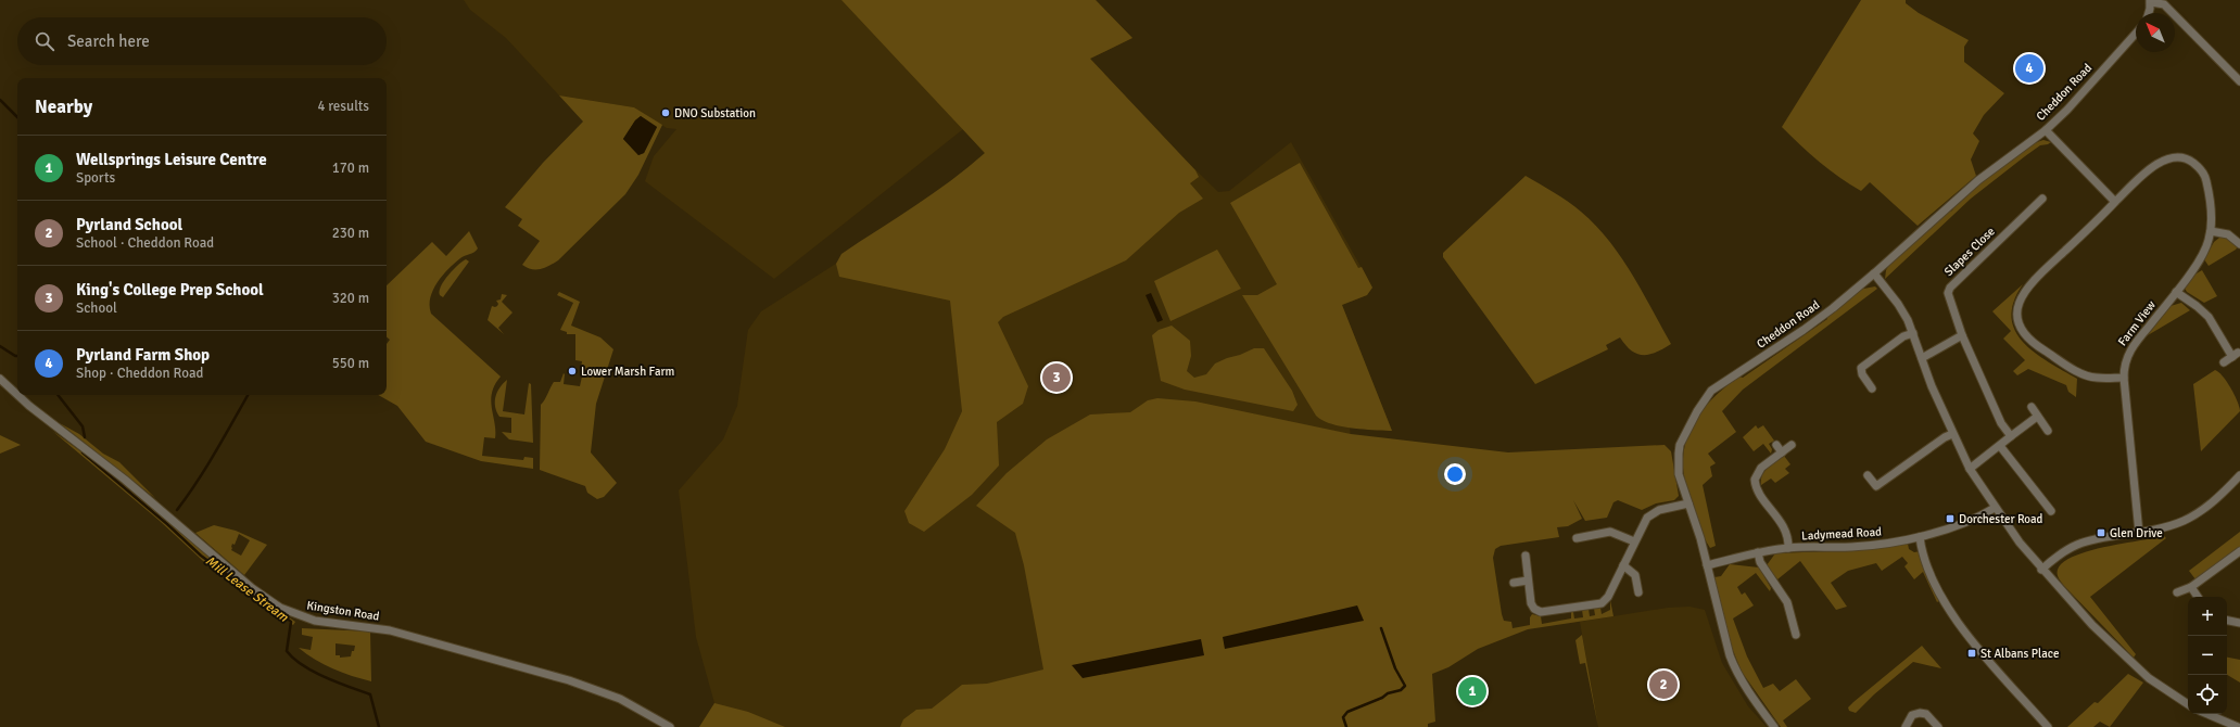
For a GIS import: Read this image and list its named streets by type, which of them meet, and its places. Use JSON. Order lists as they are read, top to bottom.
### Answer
{
  "streets": {
    "street": [
      "Cheddon Road",
      "Slapes Close",
      "Farm View",
      "Ladymead Road",
      "Kingston Road"
    ]
  },
  "crossings": [
    ["Cheddon Road", "Ladymead Road"]
  ],
  "water": ["Mill Lease Stream"],
  "places": {
    "other": ["DNO Substation", "Lower Marsh Farm"],
    "transit": ["Dorchester Road", "Glen Drive", "St Albans Place"]
  },
  "north": "top left",
  "page": {
    "search": "Search here",
    "pins": [
      "4",
      "3",
      "2",
      "1"
    ],
    "heading": ["Nearby", "4 results"],
    "list": [
      {
        "mark": "1",
        "name": "Wellsprings Leisure Centre",
        "note": "Sports",
        "value": "170 m"
      },
      {
        "mark": "2",
        "name": "Pyrland School",
        "note": "School · Cheddon Road",
        "value": "230 m"
      },
      {
        "mark": "3",
        "name": "King's College Prep School",
        "note": "School",
        "value": "320 m"
      },
      {
        "mark": "4",
        "name": "Pyrland Farm Shop",
        "note": "Shop · Cheddon Road",
        "value": "550 m"
      }
    ],
    "map_buttons": ["+", "−"]
  }
}
